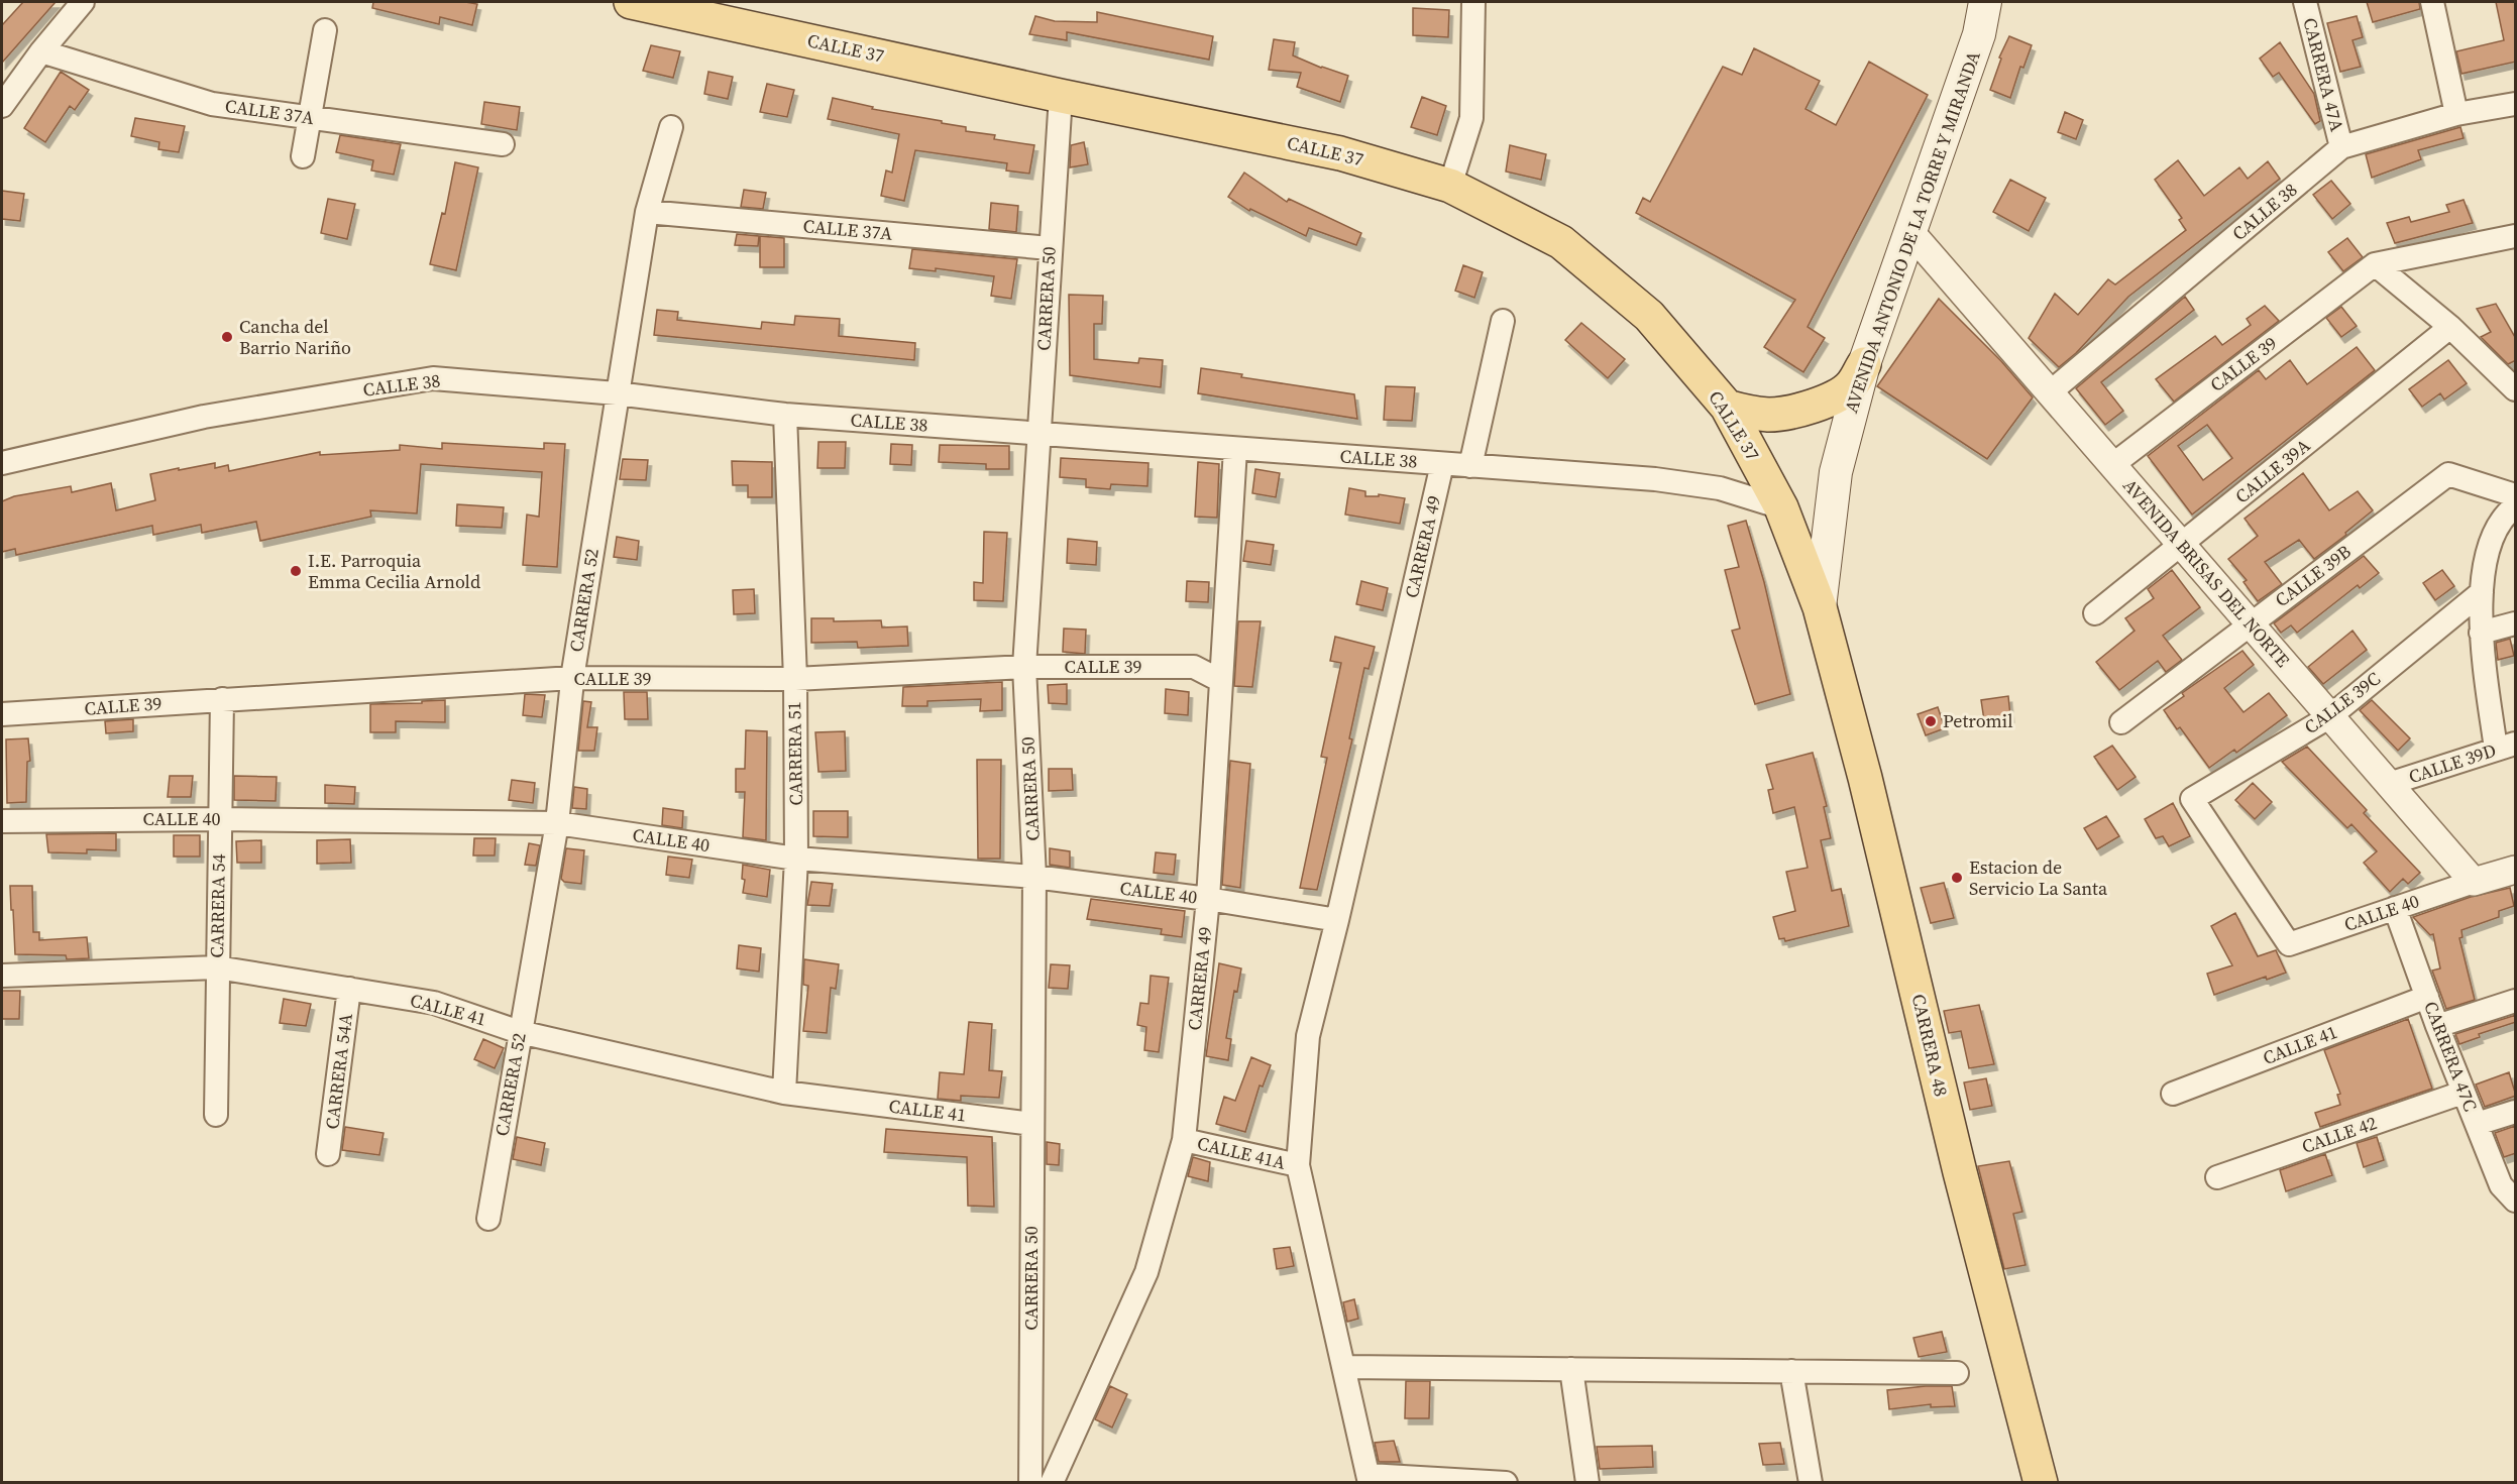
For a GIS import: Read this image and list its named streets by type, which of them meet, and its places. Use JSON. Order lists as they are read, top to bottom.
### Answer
{
  "streets": {
    "main road": ["CALLE 37", "AVENIDA ANTONIO DE LA TORRE Y MIRANDA", "CARRERA 48"],
    "street": [
      "CARRERA 47A",
      "CALLE 37A",
      "CALLE 38",
      "CARRERA 50",
      "CALLE 39",
      "CALLE 39A",
      "CARRERA 49",
      "AVENIDA BRISAS DEL NORTE",
      "CALLE 39B",
      "CARRERA 52",
      "CALLE 39C",
      "CARRERA 51",
      "CALLE 39D",
      "CALLE 40",
      "CARRERA 54",
      "CALLE 41",
      "CARRERA 47C",
      "CARRERA 54A",
      "CALLE 42",
      "CALLE 41A"
    ]
  },
  "crossings": [
    ["CALLE 37", "CALLE 38"],
    ["CALLE 37", "AVENIDA ANTONIO DE LA TORRE Y MIRANDA"],
    ["CALLE 37", "CARRERA 50"],
    ["CALLE 37", "CARRERA 48"],
    ["CARRERA 47A", "CALLE 38"],
    ["CALLE 37A", "CARRERA 50"],
    ["CALLE 37A", "CARRERA 52"],
    ["CALLE 38", "CARRERA 50"],
    ["CALLE 38", "CARRERA 49"],
    ["CALLE 38", "AVENIDA BRISAS DEL NORTE"],
    ["CALLE 38", "CARRERA 52"],
    ["CALLE 38", "CARRERA 51"],
    ["AVENIDA ANTONIO DE LA TORRE Y MIRANDA", "AVENIDA BRISAS DEL NORTE"],
    ["AVENIDA ANTONIO DE LA TORRE Y MIRANDA", "CARRERA 48"],
    ["CARRERA 50", "CALLE 39"],
    ["CARRERA 50", "CALLE 40"],
    ["CARRERA 50", "CALLE 41"],
    ["CALLE 39", "CARRERA 49"],
    ["CALLE 39", "AVENIDA BRISAS DEL NORTE"],
    ["CALLE 39", "CARRERA 52"],
    ["CALLE 39", "CARRERA 51"],
    ["CALLE 39", "CARRERA 54"],
    ["CALLE 39A", "AVENIDA BRISAS DEL NORTE"],
    ["CARRERA 49", "CALLE 40"],
    ["CARRERA 49", "CALLE 41A"],
    ["AVENIDA BRISAS DEL NORTE", "CALLE 39B"],
    ["AVENIDA BRISAS DEL NORTE", "CALLE 39C"],
    ["AVENIDA BRISAS DEL NORTE", "CALLE 39D"],
    ["AVENIDA BRISAS DEL NORTE", "CALLE 40"],
    ["CARRERA 52", "CALLE 40"],
    ["CARRERA 52", "CALLE 41"],
    ["CALLE 39C", "CALLE 40"],
    ["CARRERA 51", "CALLE 40"],
    ["CARRERA 51", "CALLE 41"],
    ["CALLE 40", "CARRERA 54"],
    ["CALLE 40", "CARRERA 47C"],
    ["CARRERA 54", "CALLE 41"],
    ["CALLE 41", "CARRERA 47C"],
    ["CALLE 41", "CARRERA 54A"],
    ["CARRERA 47C", "CALLE 42"]
  ],
  "places": [
    "Cancha del Barrio Nariño",
    "I.E. Parroquia Emma Cecilia Arnold",
    "Petromil",
    "Estacion de Servicio La Santa"
  ]
}
